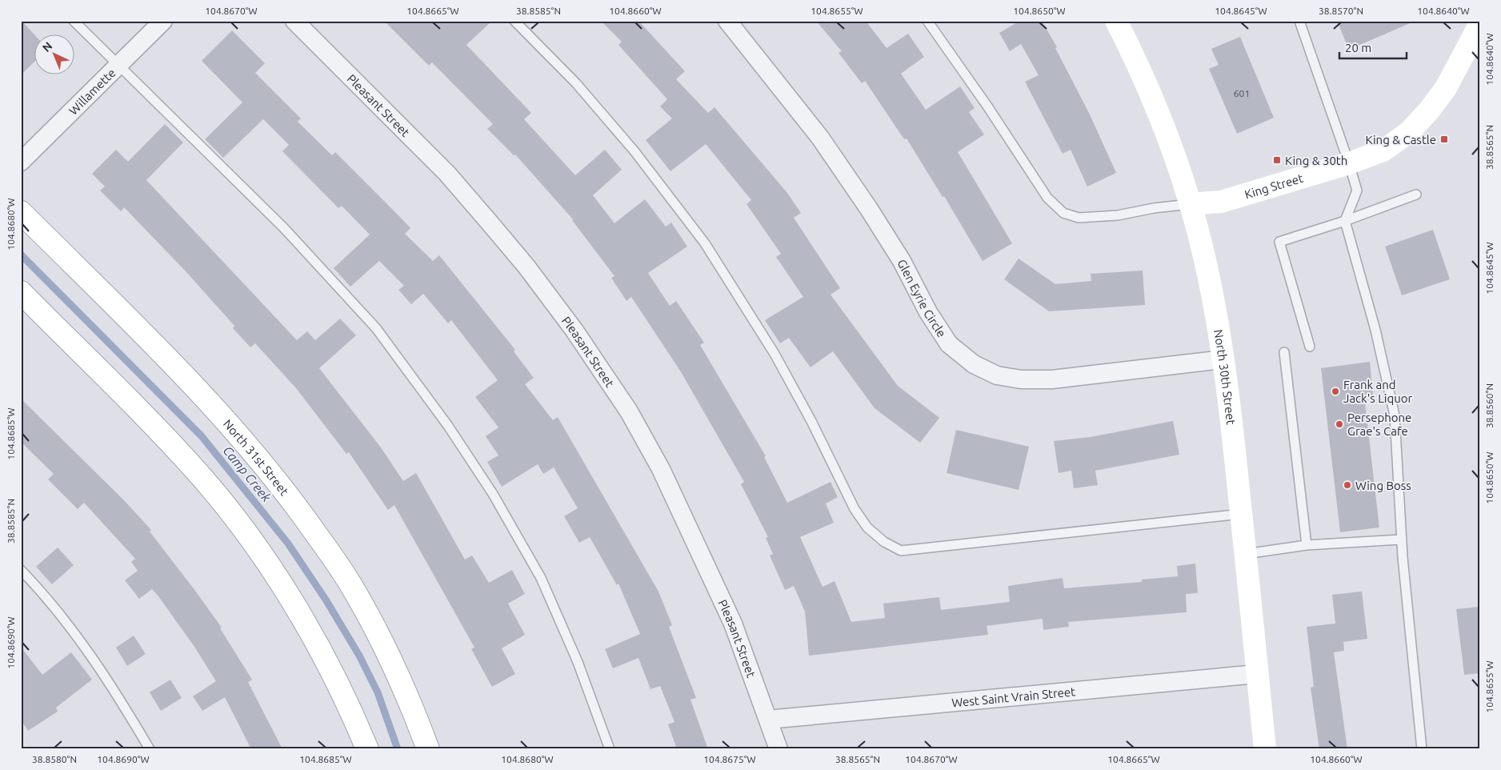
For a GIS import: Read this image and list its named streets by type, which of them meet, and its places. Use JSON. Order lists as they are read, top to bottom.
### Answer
{
  "streets": {
    "main road": ["King Street", "North 30th Street", "North 31st Street"],
    "street": [
      "Willamette",
      "Pleasant Street",
      "Glen Eyrie Circle",
      "West Saint Vrain Street"
    ]
  },
  "crossings": [
    ["Pleasant Street", "West Saint Vrain Street"],
    ["King Street", "North 30th Street"],
    ["Glen Eyrie Circle", "North 30th Street"],
    ["North 30th Street", "West Saint Vrain Street"]
  ],
  "water": ["Camp Creek"],
  "places": {
    "transit": ["King & Castle", "King & 30th"],
    "other": ["Frank and Jack's Liquor", "Persephone Grae's Cafe", "Wing Boss"]
  },
  "house_numbers": ["601"],
  "scale_bar": "20 m",
  "north": "top left",
  "coordinates": [
    "104.8670°W",
    "104.8665°W",
    "38.8585°N",
    "104.8660°W",
    "104.8655°W",
    "104.8650°W",
    "104.8645°W",
    "38.8570°N",
    "104.8640°W",
    "38.8565°N",
    "104.8680°W",
    "38.8560°N",
    "104.8685°W",
    "104.8690°W",
    "38.8580°N",
    "104.8675°W"
  ]
}
